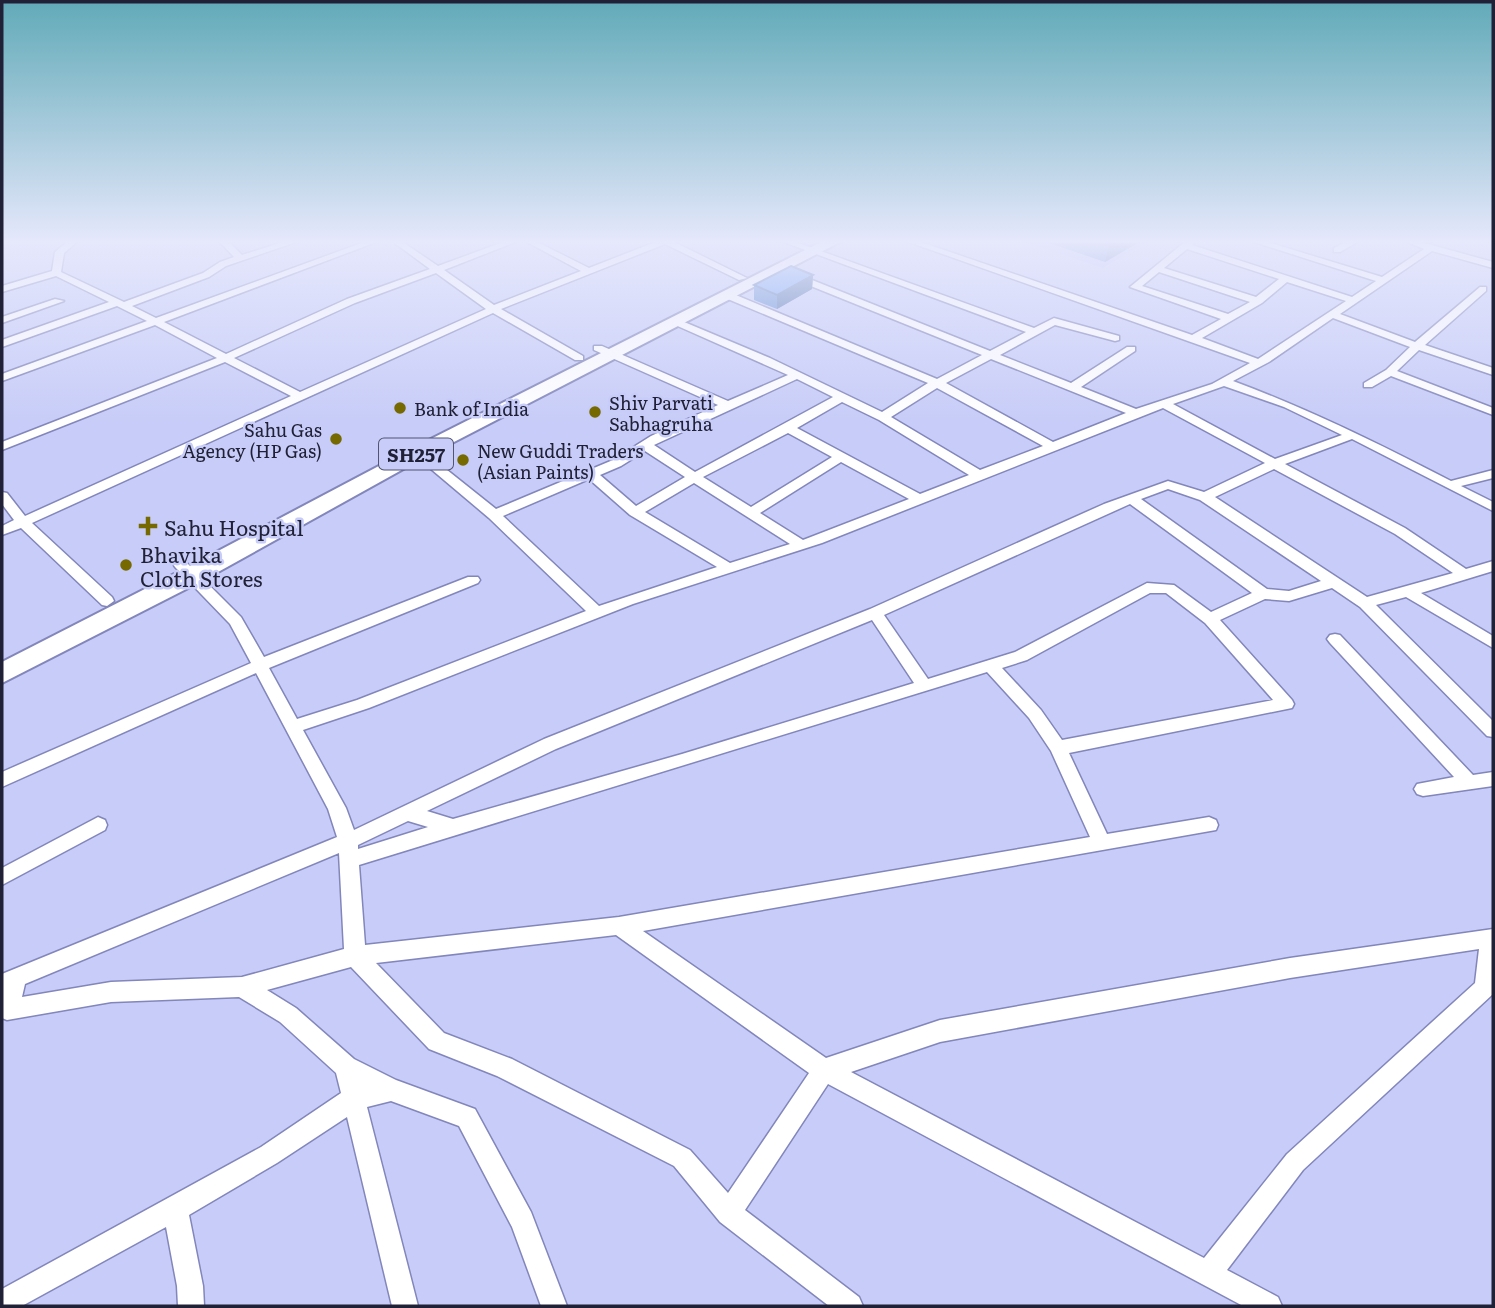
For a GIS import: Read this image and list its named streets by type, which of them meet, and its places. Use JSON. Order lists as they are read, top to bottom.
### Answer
{
  "streets": {
    "main road": ["SH257"]
  },
  "places": {
    "other": [
      "Bank of India",
      "Shiv Parvati Sabhagruha",
      "Sahu Gas Agency (HP Gas)",
      "New Guddi Traders (Asian Paints)",
      "Bhavika Cloth Stores"
    ],
    "health": ["Sahu Hospital"]
  }
}
